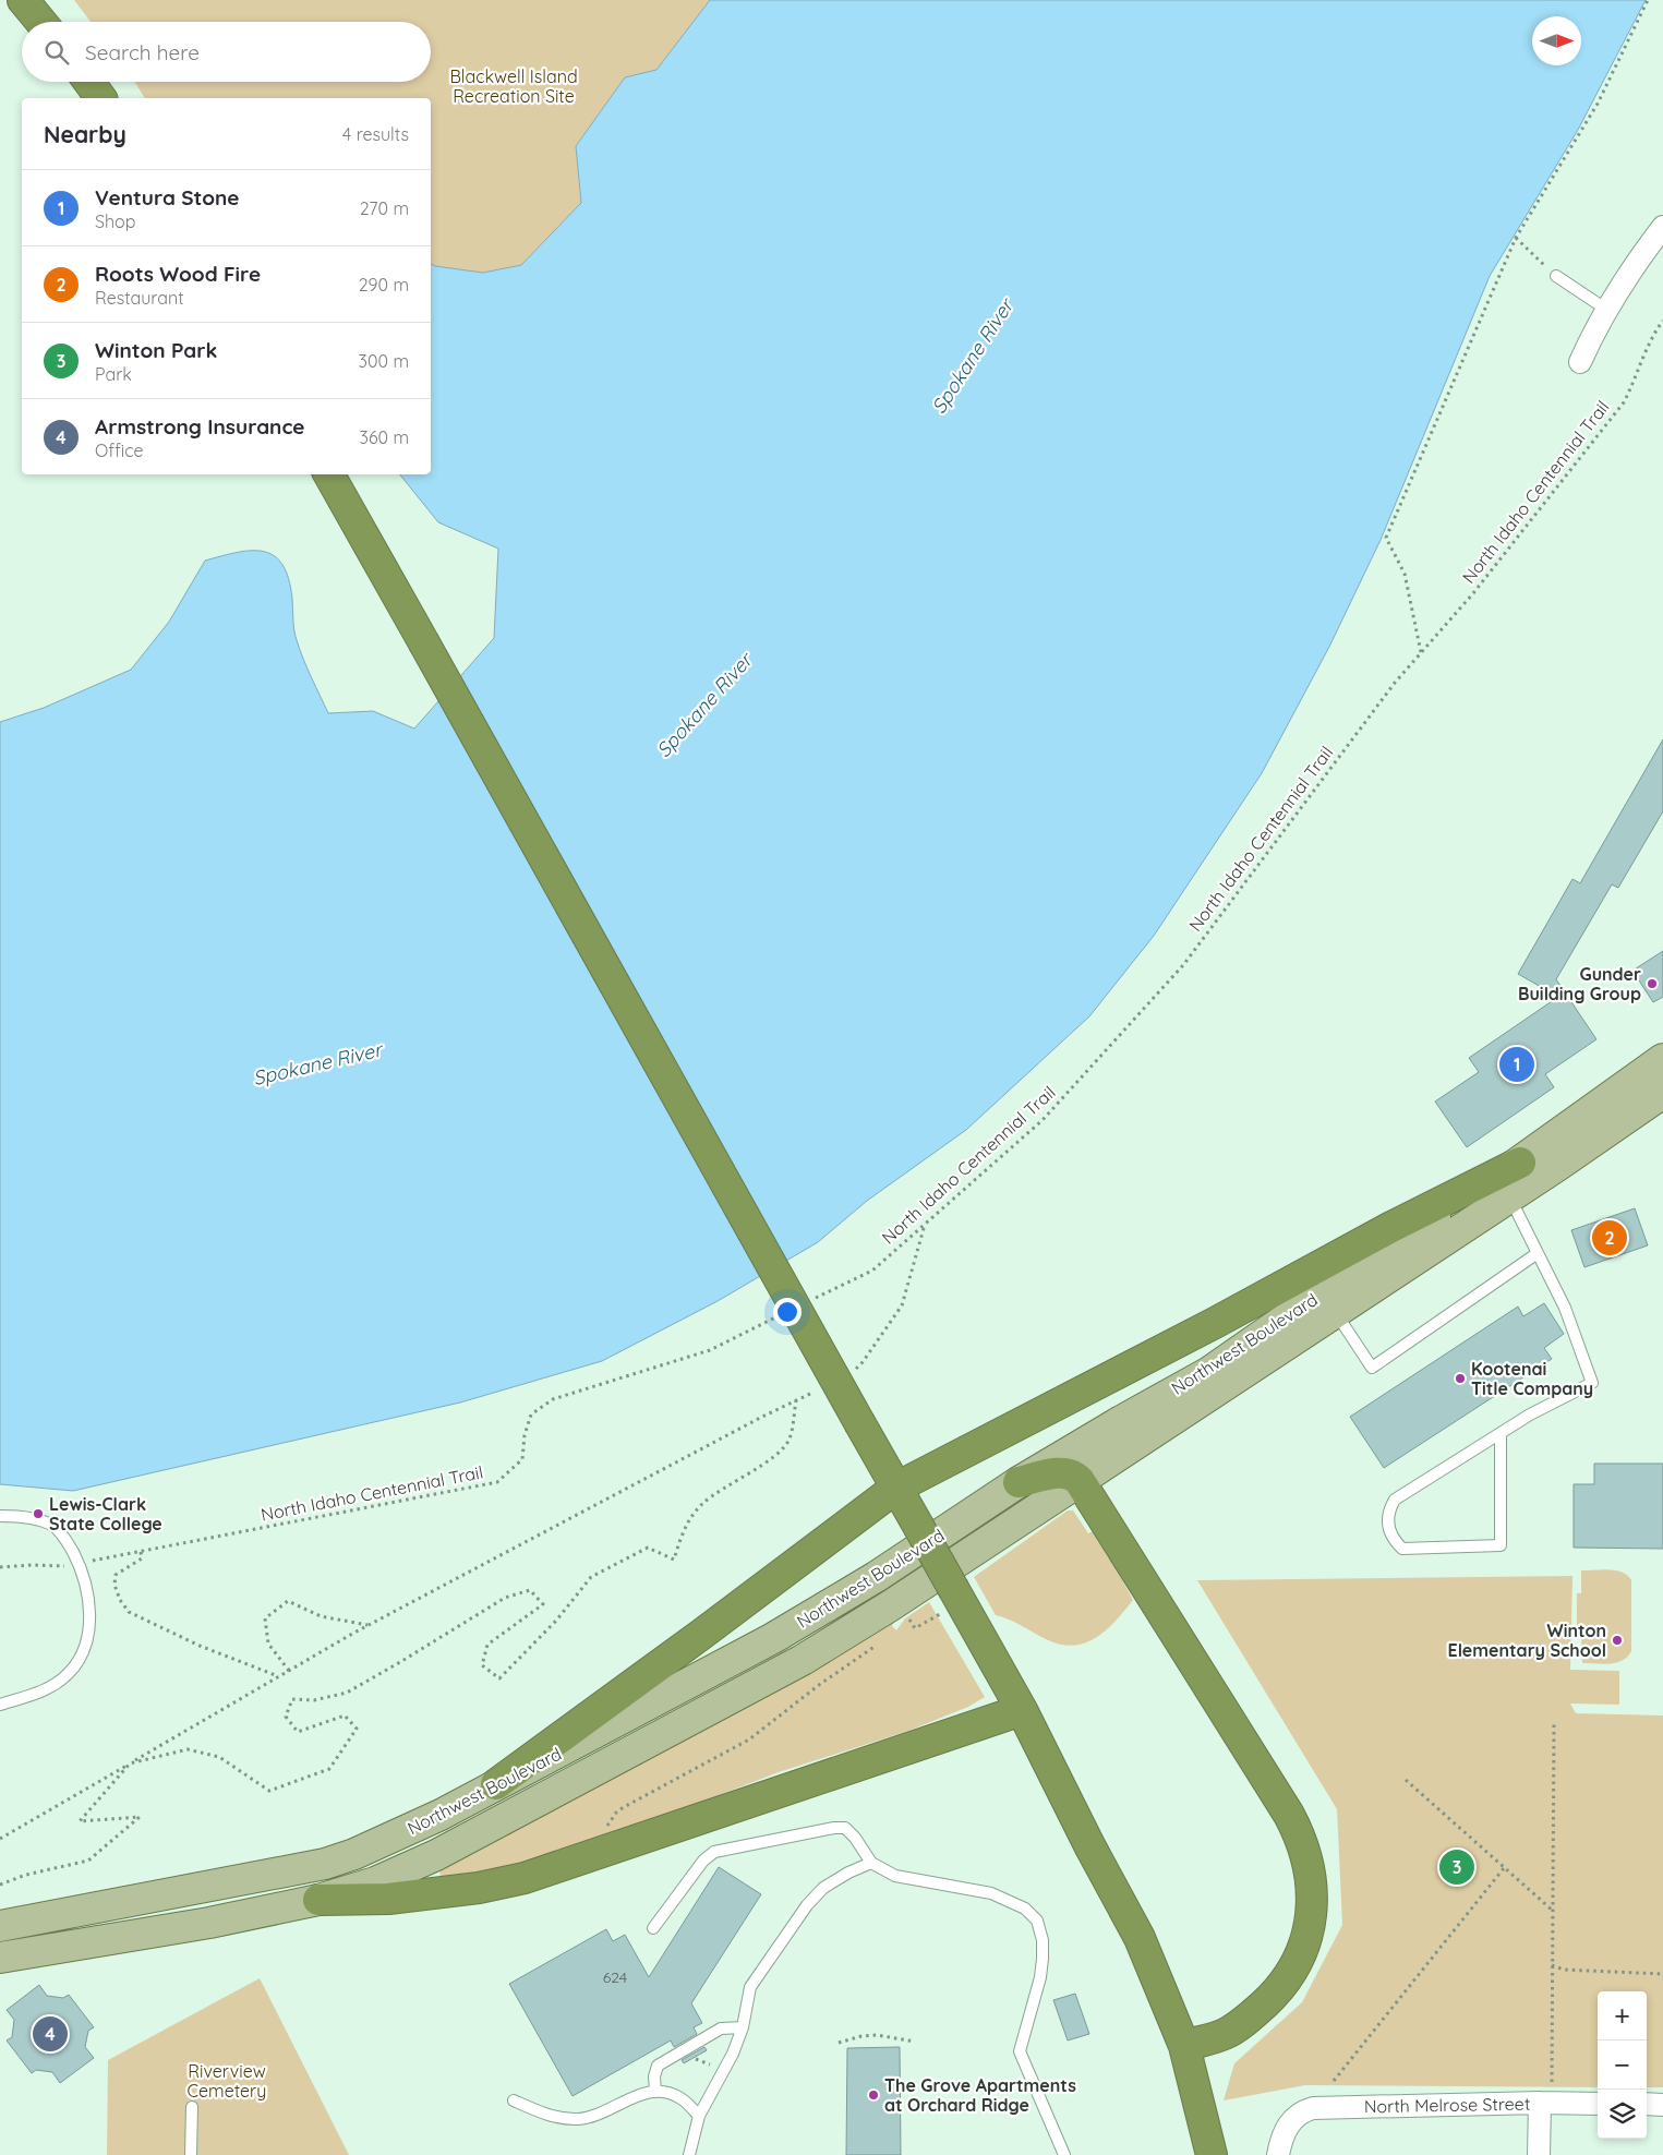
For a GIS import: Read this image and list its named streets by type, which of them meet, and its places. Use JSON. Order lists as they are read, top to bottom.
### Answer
{
  "streets": {
    "main road": ["Northwest Boulevard"],
    "street": ["North Melrose Street"],
    "path": ["North Idaho Centennial Trail"]
  },
  "water": ["Spokane River"],
  "parks": ["Blackwell Island Recreation Site", "Riverview Cemetery"],
  "places": [
    "Gunder Building Group",
    "Kootenai Title Company",
    "Lewis-Clark State College",
    "Winton Elementary School",
    "The Grove Apartments at Orchard Ridge"
  ],
  "house_numbers": ["624"],
  "north": "right",
  "page": {
    "search": "Search here",
    "heading": ["Nearby", "4 results"],
    "list": [
      {
        "mark": "1",
        "name": "Ventura Stone",
        "note": "Shop",
        "value": "270 m"
      },
      {
        "mark": "2",
        "name": "Roots Wood Fire",
        "note": "Restaurant",
        "value": "290 m"
      },
      {
        "mark": "3",
        "name": "Winton Park",
        "note": "Park",
        "value": "300 m"
      },
      {
        "mark": "4",
        "name": "Armstrong Insurance",
        "note": "Office",
        "value": "360 m"
      }
    ],
    "pins": [
      "1",
      "2",
      "3",
      "4"
    ],
    "map_buttons": ["+", "−"]
  }
}
